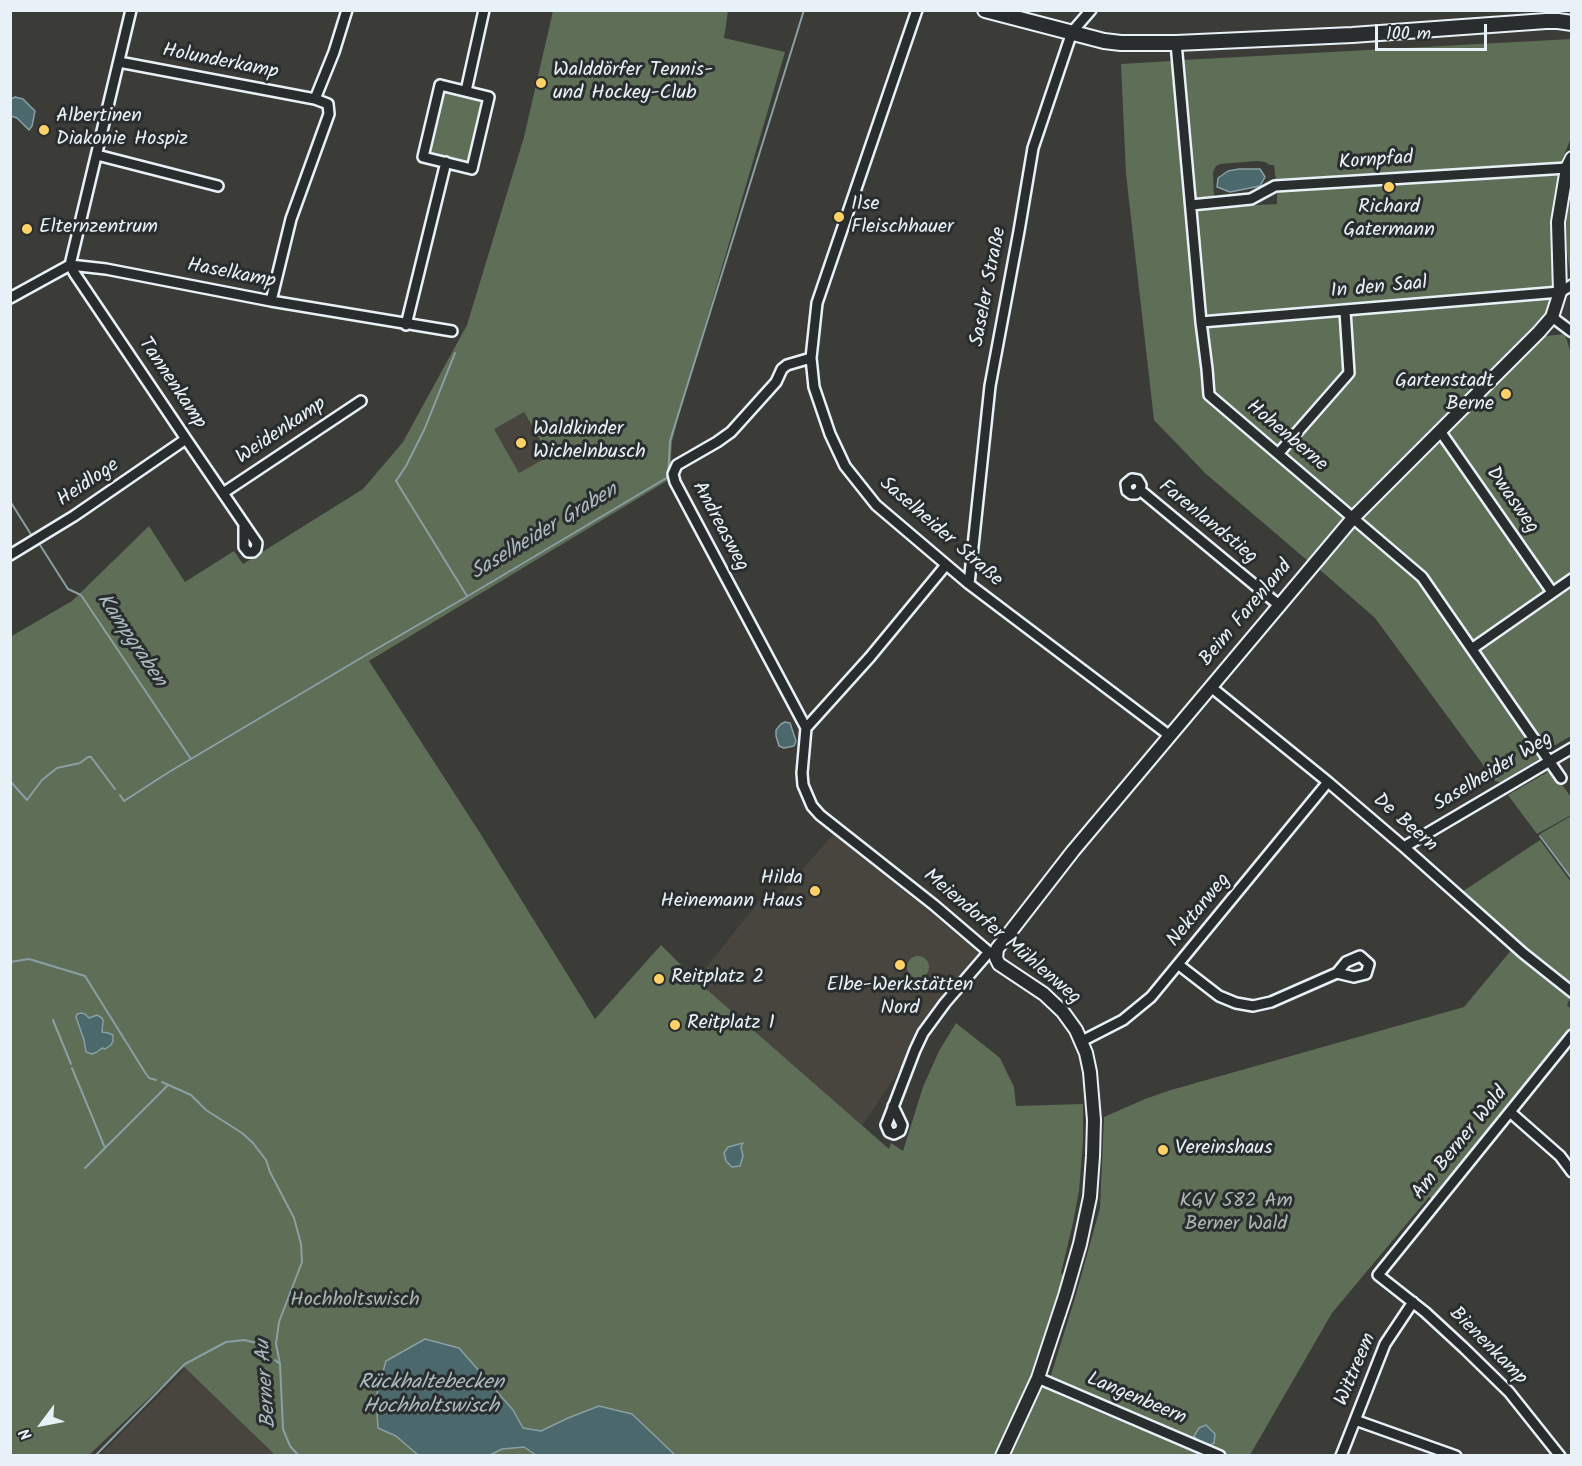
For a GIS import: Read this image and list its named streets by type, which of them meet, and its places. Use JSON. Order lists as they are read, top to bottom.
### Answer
{
  "streets": {
    "street": [
      "Holunderkamp",
      "Kornpfad",
      "Haselkamp",
      "Saseler Straße",
      "In den Saal",
      "Tannenkamp",
      "Weidenkamp",
      "Hohenberne",
      "Heidloge",
      "Dwasweg",
      "Farenlandstieg",
      "Andreasweg",
      "Saselheider Straße",
      "Beim Farenland",
      "Saselheider Weg",
      "De Beern",
      "Nektarweg",
      "Meiendorfer Mühlenweg",
      "Am Berner Wald",
      "Bienenkamp",
      "Wittreem",
      "Langenbeern"
    ]
  },
  "crossings": [
    ["Kornpfad", "Hohenberne"],
    ["Haselkamp", "Tannenkamp"],
    ["Saseler Straße", "Saselheider Straße"],
    ["In den Saal", "Hohenberne"],
    ["Tannenkamp", "Weidenkamp"],
    ["Tannenkamp", "Heidloge"],
    ["Hohenberne", "Beim Farenland"],
    ["Hohenberne", "Saselheider Weg"],
    ["Dwasweg", "Beim Farenland"],
    ["Farenlandstieg", "Beim Farenland"],
    ["Andreasweg", "Saselheider Straße"],
    ["Andreasweg", "Meiendorfer Mühlenweg"],
    ["Saselheider Straße", "Beim Farenland"],
    ["Beim Farenland", "De Beern"],
    ["Beim Farenland", "Meiendorfer Mühlenweg"],
    ["Saselheider Weg", "De Beern"],
    ["De Beern", "Nektarweg"],
    ["Nektarweg", "Meiendorfer Mühlenweg"],
    ["Meiendorfer Mühlenweg", "Langenbeern"],
    ["Am Berner Wald", "Bienenkamp"],
    ["Bienenkamp", "Wittreem"]
  ],
  "water": [
    "Saselheider Graben",
    "Kampgraben",
    "Berner Au",
    "Rückhaltebecken Hochholtswisch"
  ],
  "parks": ["KGV 582 Am Berner Wald", "Hochholtswisch"],
  "places": [
    "Walddörfer Tennis- und Hockey-Club",
    "Albertinen Diakonie Hospiz",
    "Richard Gatermann",
    "Ilse Fleischhauer",
    "Elternzentrum",
    "Gartenstadt Berne",
    "Waldkinder Wichelnbusch",
    "Hilda Heinemann Haus",
    "Elbe-Werkstätten Nord",
    "Reitplatz 2",
    "Reitplatz 1",
    "Vereinshaus"
  ],
  "scale_bar": "100 m",
  "north": "bottom left"
}
